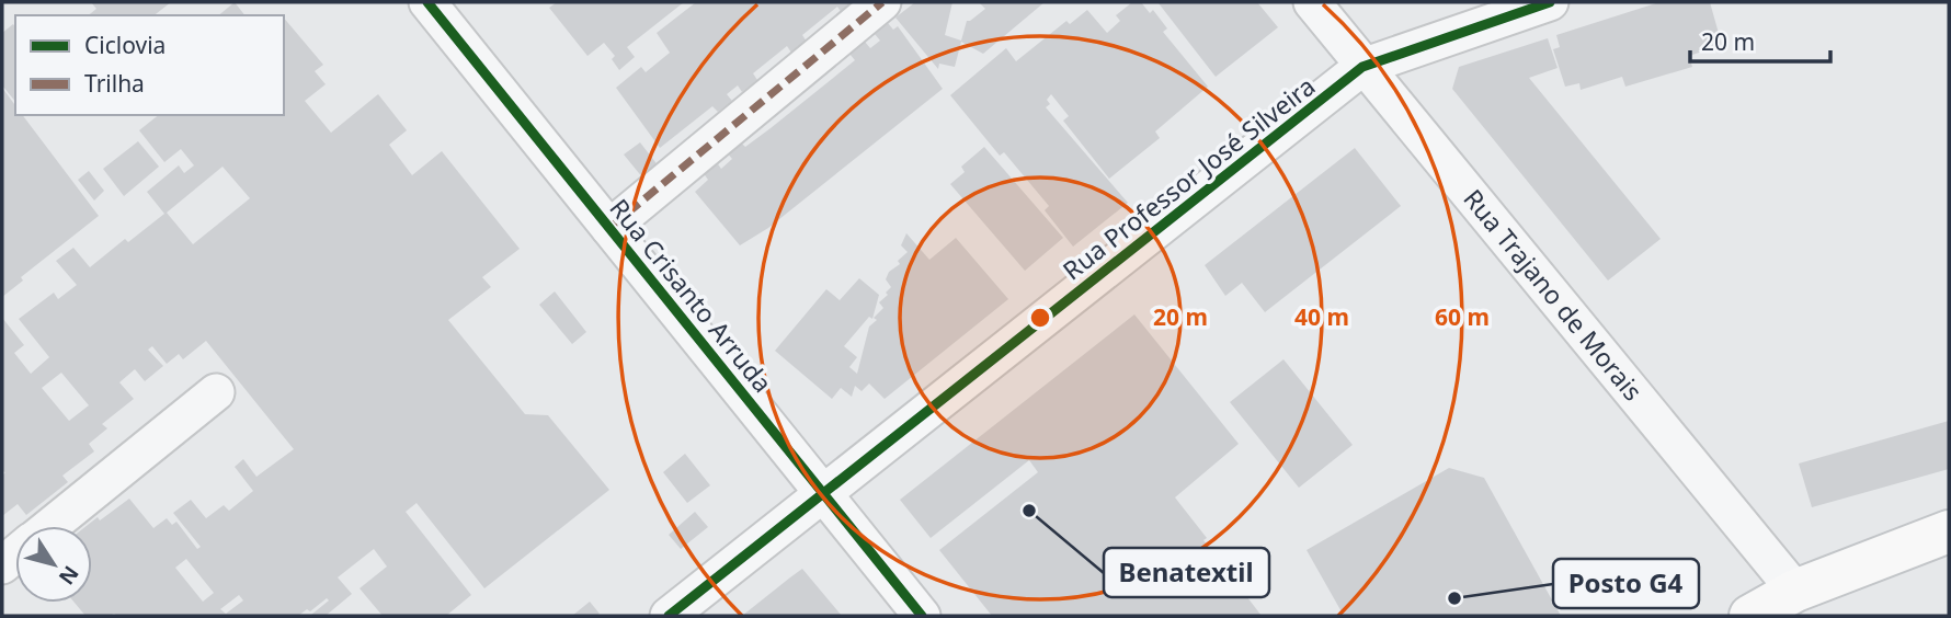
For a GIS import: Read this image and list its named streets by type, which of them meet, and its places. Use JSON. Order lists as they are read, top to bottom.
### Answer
{
  "streets": {
    "street": ["Rua Professor José Silveira", "Rua Crisanto Arruda", "Rua Trajano de Morais"]
  },
  "crossings": [
    ["Rua Professor José Silveira", "Rua Crisanto Arruda"],
    ["Rua Professor José Silveira", "Rua Trajano de Morais"]
  ],
  "places": ["Benatextil", "Posto G4"],
  "legend": ["Ciclovia", "Trilha"],
  "scale_bar": "20 m",
  "north": "bottom right",
  "rings": ["20 m", "40 m", "60 m"]
}
